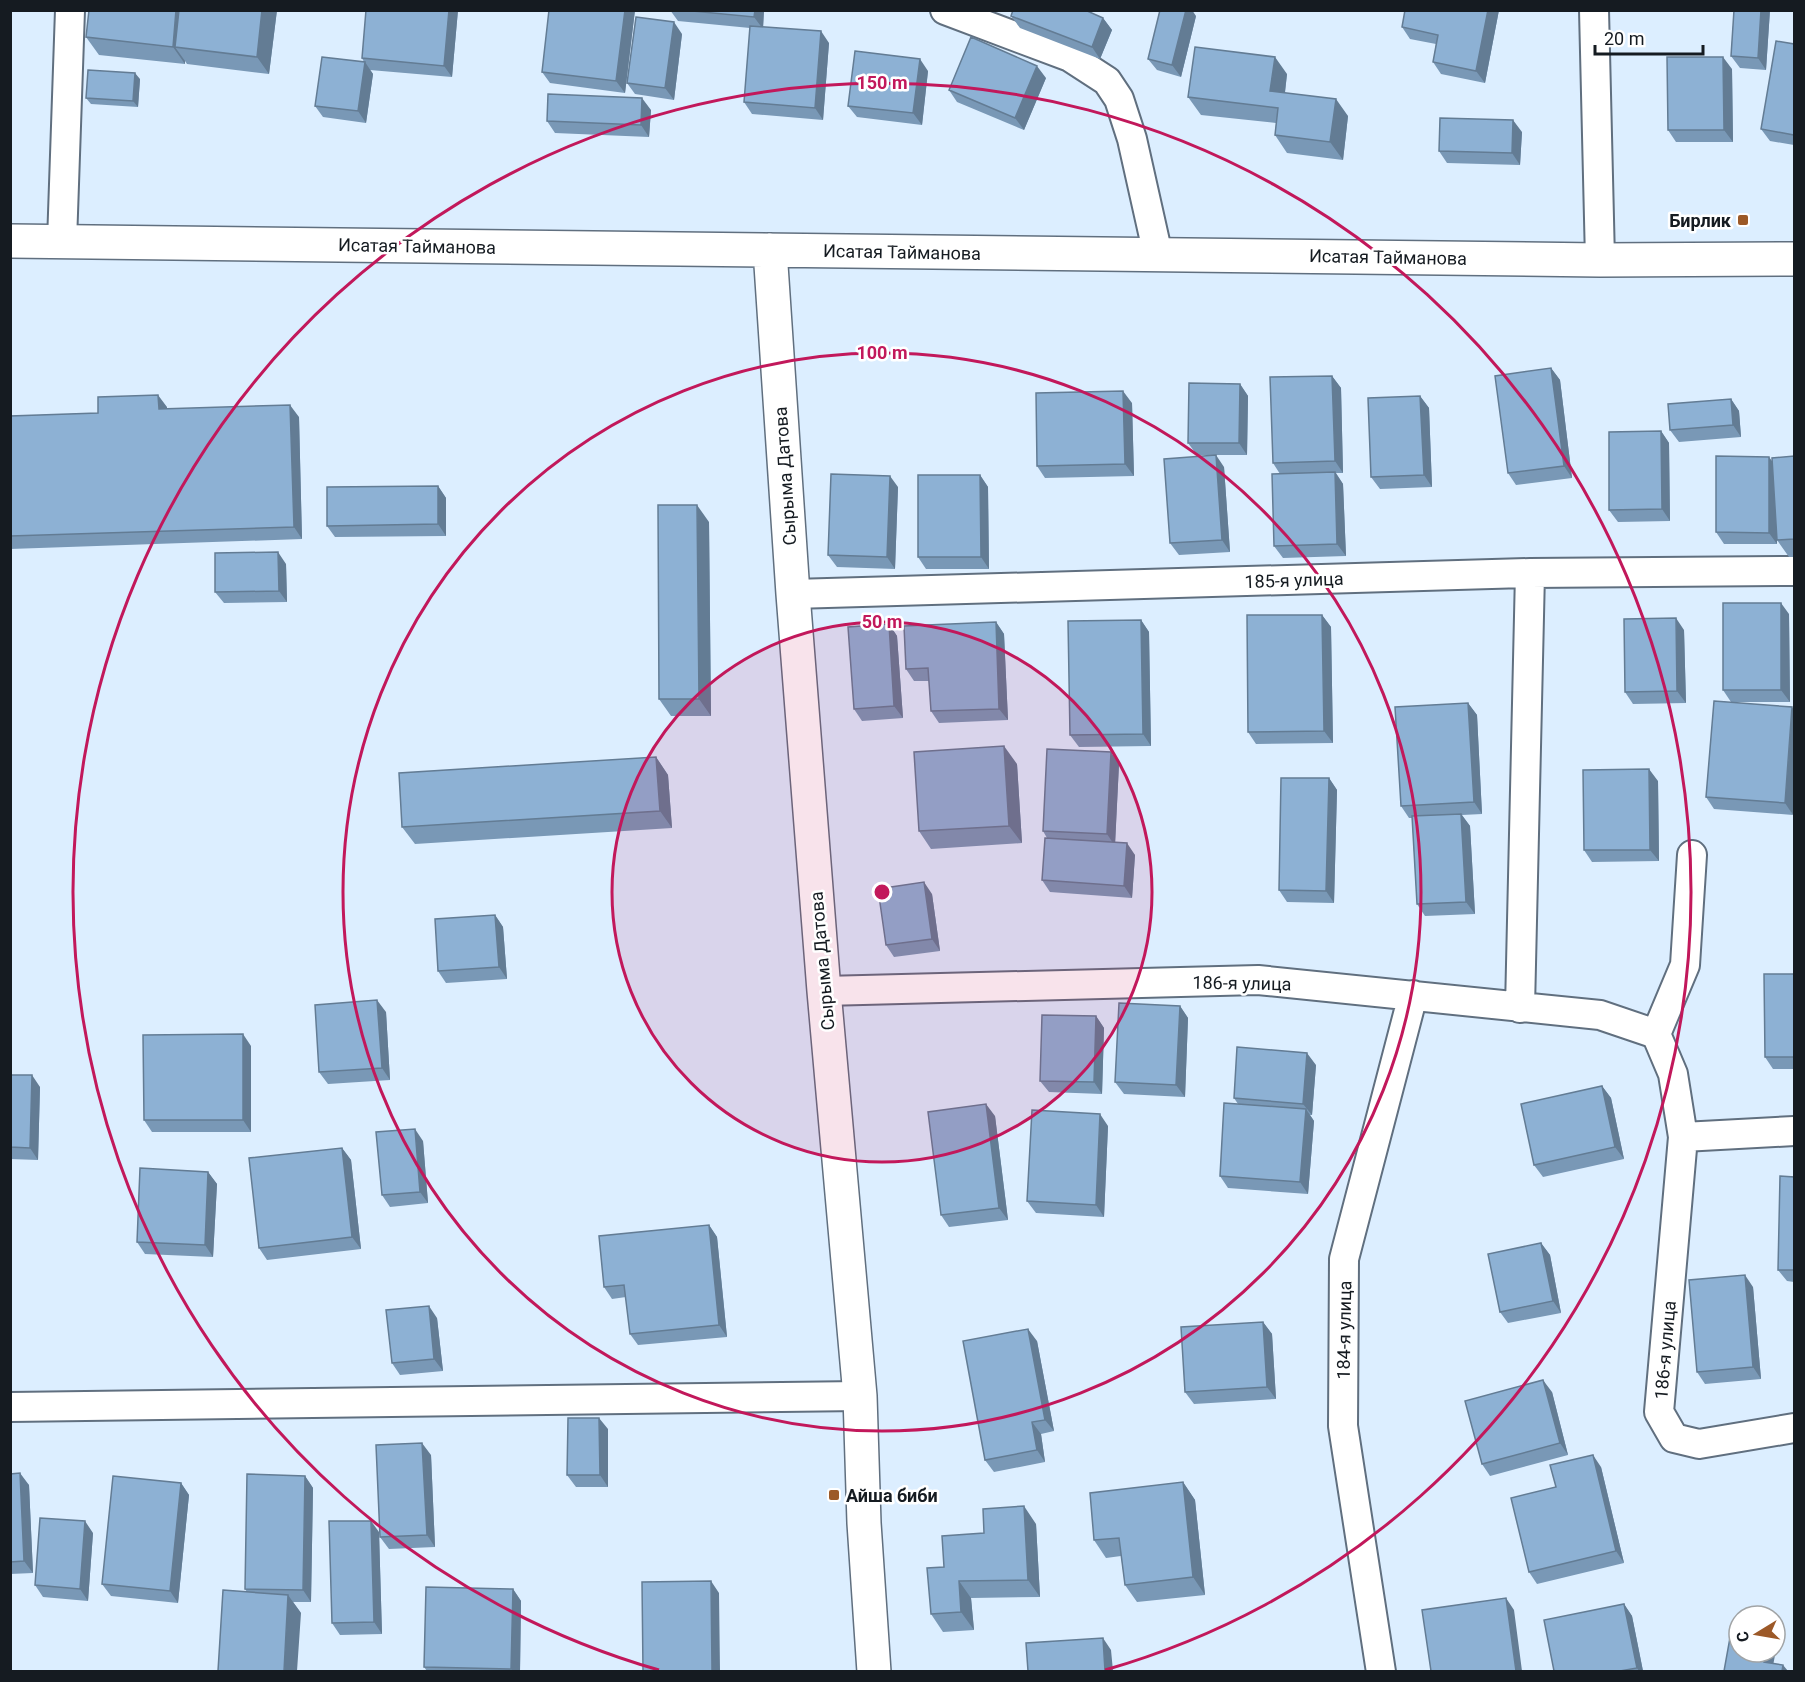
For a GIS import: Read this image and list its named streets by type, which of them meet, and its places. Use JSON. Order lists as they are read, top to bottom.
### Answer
{
  "streets": {
    "street": [
      "Исатая Тайманова",
      "Сырыма Датова",
      "185-я улица",
      "186-я улица",
      "184-я улица"
    ]
  },
  "crossings": [
    ["Исатая Тайманова", "Сырыма Датова"],
    ["Сырыма Датова", "185-я улица"],
    ["Сырыма Датова", "186-я улица"],
    ["186-я улица", "184-я улица"]
  ],
  "places": {
    "transit": ["Бирлик", "Айша биби"]
  },
  "scale_bar": "20 m",
  "north": "left",
  "rings": ["150 m", "100 m", "50 m"]
}
